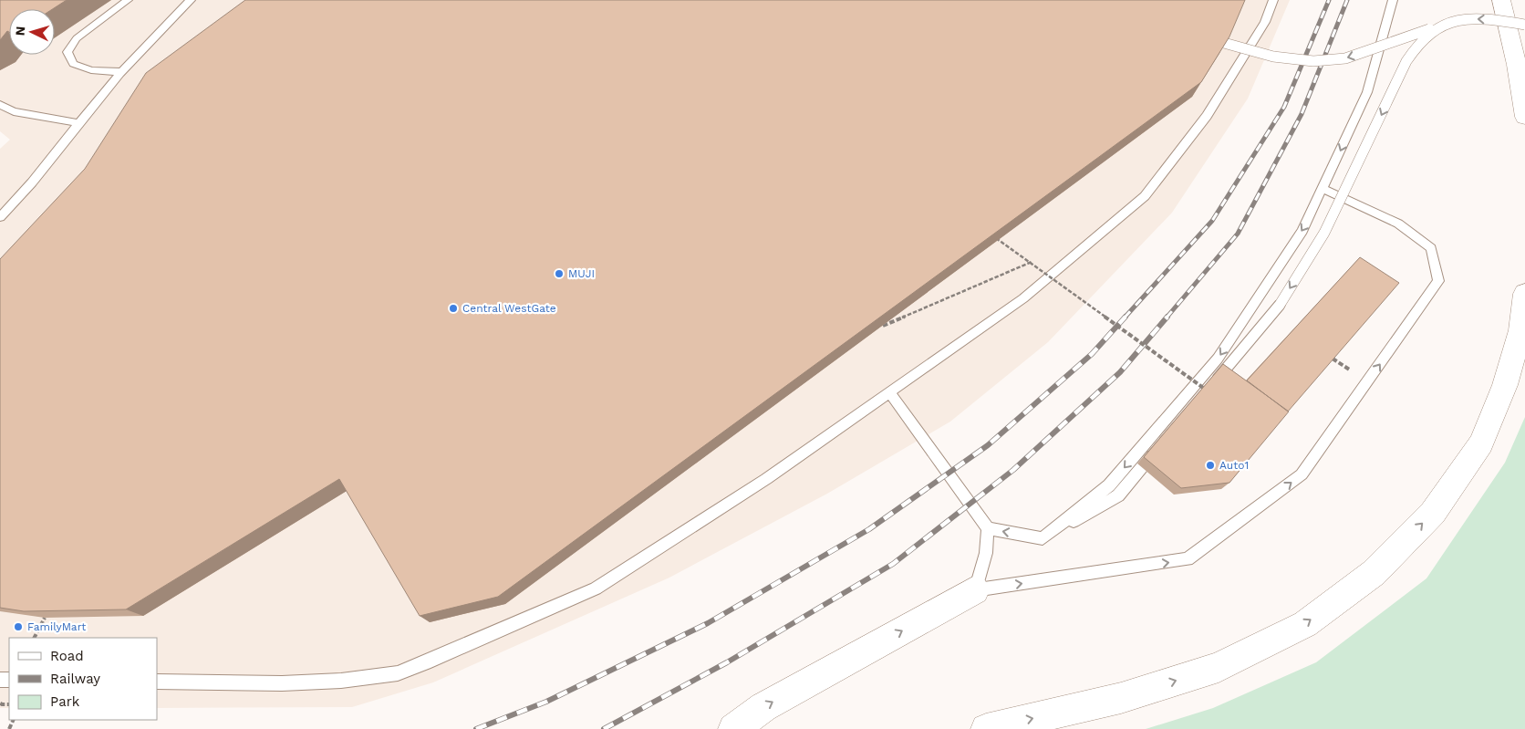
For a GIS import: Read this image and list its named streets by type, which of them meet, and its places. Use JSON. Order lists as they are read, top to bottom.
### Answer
{
  "places": [
    "MUJI",
    "Central WestGate",
    "Auto1",
    "FamilyMart"
  ],
  "legend": ["Road", "Railway", "Park"],
  "north": "left"
}
